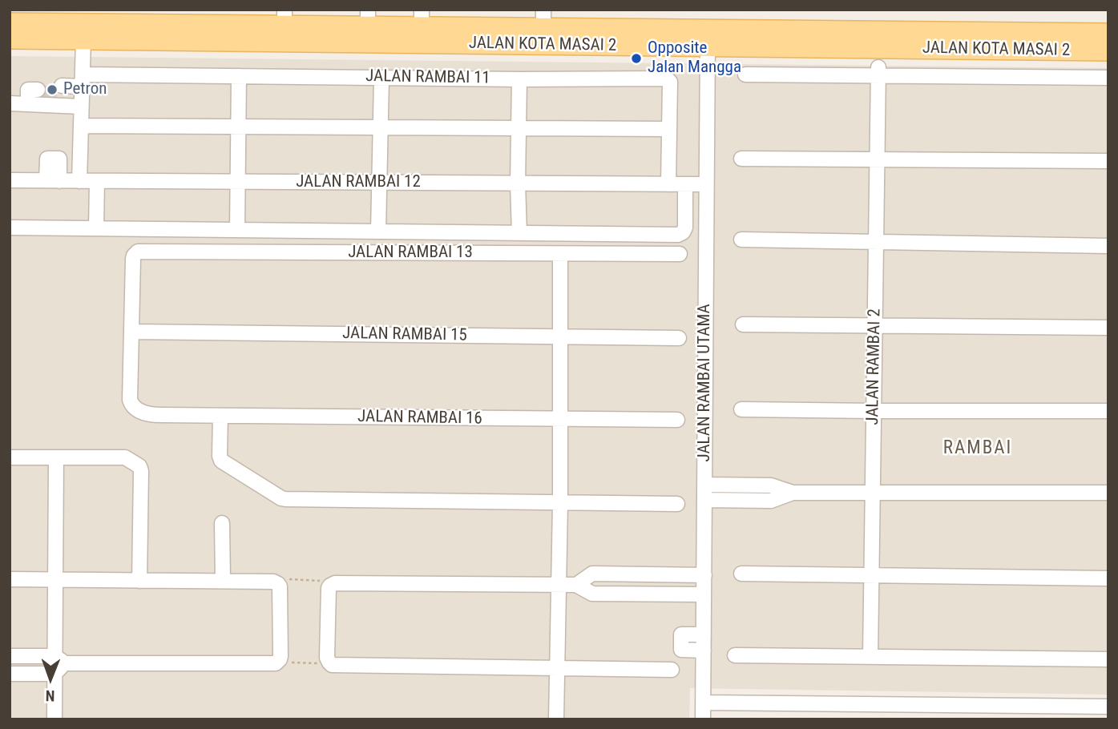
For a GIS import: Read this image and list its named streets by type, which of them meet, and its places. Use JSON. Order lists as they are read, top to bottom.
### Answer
{
  "streets": {
    "main road": ["JALAN KOTA MASAI 2"],
    "street": [
      "JALAN RAMBAI 11",
      "JALAN RAMBAI 12",
      "JALAN RAMBAI 13",
      "JALAN RAMBAI 15",
      "JALAN RAMBAI 2",
      "JALAN RAMBAI UTAMA",
      "JALAN RAMBAI 16"
    ]
  },
  "crossings": [
    ["JALAN KOTA MASAI 2", "JALAN RAMBAI UTAMA"],
    ["JALAN RAMBAI 11", "JALAN RAMBAI 12"],
    ["JALAN RAMBAI 12", "JALAN RAMBAI UTAMA"],
    ["JALAN RAMBAI 13", "JALAN RAMBAI 15"],
    ["JALAN RAMBAI 13", "JALAN RAMBAI 16"],
    ["JALAN RAMBAI 15", "JALAN RAMBAI 16"]
  ],
  "districts": ["RAMBAI"],
  "places": ["Opposite Jalan Mangga", "Petron"],
  "north": "bottom"
}
